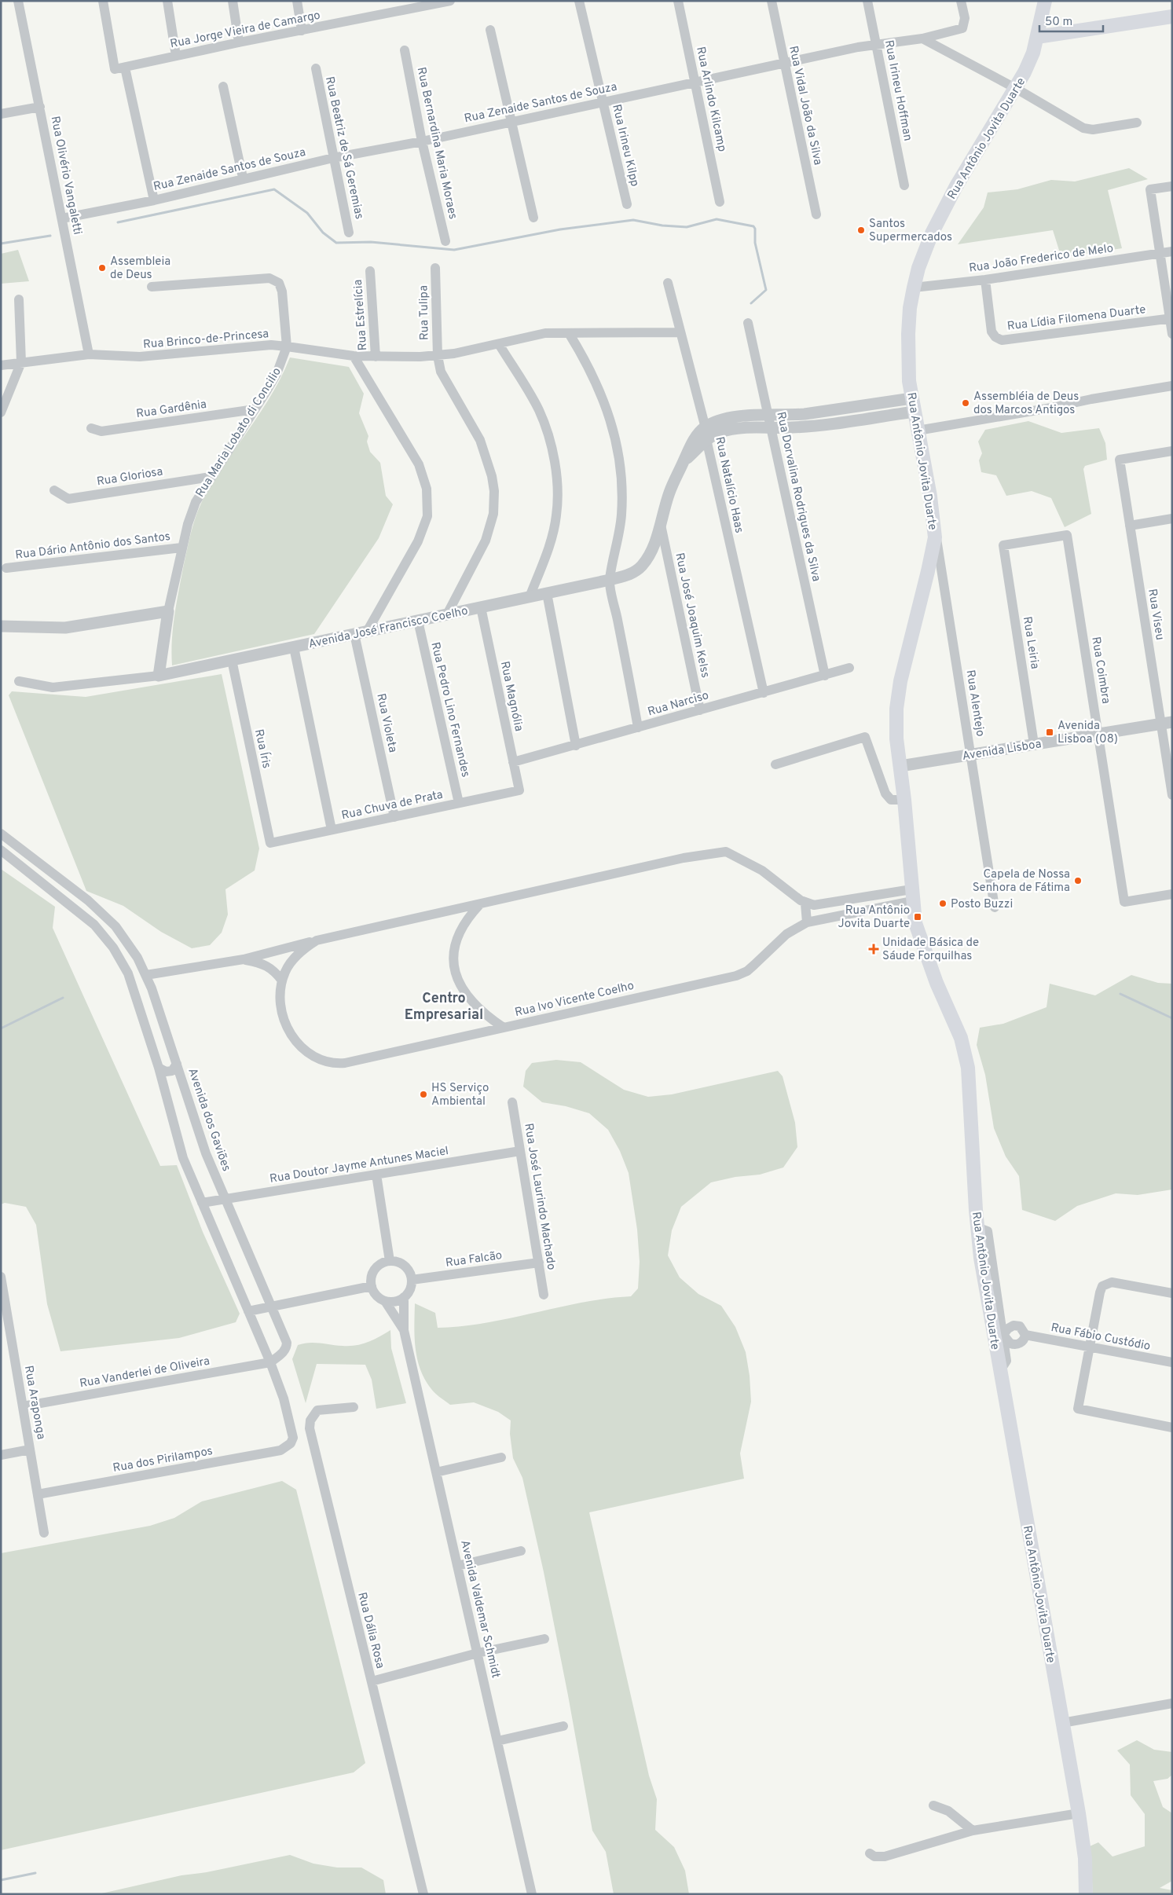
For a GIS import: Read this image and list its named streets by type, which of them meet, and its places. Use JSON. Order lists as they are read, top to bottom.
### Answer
{
  "streets": {
    "main road": ["Rua Antônio Jovita Duarte"],
    "street": [
      "Rua Jorge Vieira de Camargo",
      "Rua Irineu Hoffman",
      "Rua Arlindo Kilcamp",
      "Rua Zenaide Santos de Souza",
      "Rua Vidal João da Silva",
      "Rua Bernardina Maria Moraes",
      "Rua Irineu Kilpp",
      "Rua Beatriz de Sá Geremias",
      "Rua Olivério Vangaletti",
      "Rua João Frederico de Melo",
      "Rua Tulipa",
      "Rua Estrelícia",
      "Rua Lídia Filomena Duarte",
      "Rua Brinco-de-Princesa",
      "Rua Gardênia",
      "Rua Maria Lobato di Concilio",
      "Rua Gloriosa",
      "Rua Natalício Haas",
      "Rua Dorvalina Rodrigues da Silva",
      "Rua Dário Antônio dos Santos",
      "Rua Viseu",
      "Rua José Joaquim Kelss",
      "Avenida José Francisco Coelho",
      "Rua Leiria",
      "Rua Coimbra",
      "Rua Magnólia",
      "Rua Narciso",
      "Rua Alentejo",
      "Rua Pedro Lino Fernandes",
      "Rua Violeta",
      "Rua Íris",
      "Avenida Lisboa",
      "Rua Chuva de Prata",
      "Rua Ivo Vicente Coelho",
      "Avenida dos Gaviões",
      "Rua Doutor Jayme Antunes Maciel",
      "Rua José Laurindo Machado",
      "Rua Falcão",
      "Rua Fábio Custódio",
      "Rua Vanderlei de Oliveira",
      "Rua Araponga",
      "Rua dos Pirilampos",
      "Avenida Valdemar Schmidt",
      "Rua Dália Rosa"
    ]
  },
  "crossings": [
    ["Rua Irineu Hoffman", "Rua Zenaide Santos de Souza"],
    ["Rua Arlindo Kilcamp", "Rua Zenaide Santos de Souza"],
    ["Rua Zenaide Santos de Souza", "Rua Vidal João da Silva"],
    ["Rua Zenaide Santos de Souza", "Rua Bernardina Maria Moraes"],
    ["Rua Zenaide Santos de Souza", "Rua Irineu Kilpp"],
    ["Rua Zenaide Santos de Souza", "Rua Beatriz de Sá Geremias"],
    ["Rua Zenaide Santos de Souza", "Rua Olivério Vangaletti"],
    ["Rua Antônio Jovita Duarte", "Rua João Frederico de Melo"],
    ["Rua Antônio Jovita Duarte", "Avenida José Francisco Coelho"],
    ["Rua Antônio Jovita Duarte", "Rua Alentejo"],
    ["Rua Antônio Jovita Duarte", "Avenida Lisboa"],
    ["Rua Antônio Jovita Duarte", "Rua Ivo Vicente Coelho"],
    ["Rua Olivério Vangaletti", "Rua Brinco-de-Princesa"],
    ["Rua João Frederico de Melo", "Rua Lídia Filomena Duarte"],
    ["Rua Tulipa", "Avenida José Francisco Coelho"],
    ["Rua Brinco-de-Princesa", "Rua Maria Lobato di Concilio"],
    ["Rua Gardênia", "Rua Maria Lobato di Concilio"],
    ["Rua Maria Lobato di Concilio", "Rua Gloriosa"],
    ["Rua Maria Lobato di Concilio", "Rua Dário Antônio dos Santos"],
    ["Rua Maria Lobato di Concilio", "Avenida José Francisco Coelho"],
    ["Rua Natalício Haas", "Avenida José Francisco Coelho"],
    ["Rua Natalício Haas", "Rua Narciso"],
    ["Rua Dorvalina Rodrigues da Silva", "Avenida José Francisco Coelho"],
    ["Rua Dorvalina Rodrigues da Silva", "Rua Narciso"],
    ["Rua Viseu", "Avenida Lisboa"],
    ["Rua José Joaquim Kelss", "Avenida José Francisco Coelho"],
    ["Rua José Joaquim Kelss", "Rua Narciso"],
    ["Avenida José Francisco Coelho", "Rua Magnólia"],
    ["Avenida José Francisco Coelho", "Rua Pedro Lino Fernandes"],
    ["Avenida José Francisco Coelho", "Rua Violeta"],
    ["Avenida José Francisco Coelho", "Rua Íris"],
    ["Rua Leiria", "Rua Coimbra"],
    ["Rua Leiria", "Avenida Lisboa"],
    ["Rua Coimbra", "Avenida Lisboa"],
    ["Rua Magnólia", "Rua Narciso"],
    ["Rua Magnólia", "Rua Chuva de Prata"],
    ["Rua Alentejo", "Avenida Lisboa"],
    ["Rua Pedro Lino Fernandes", "Rua Chuva de Prata"],
    ["Rua Violeta", "Rua Chuva de Prata"],
    ["Rua Íris", "Rua Chuva de Prata"],
    ["Rua Ivo Vicente Coelho", "Avenida dos Gaviões"],
    ["Avenida dos Gaviões", "Rua Doutor Jayme Antunes Maciel"],
    ["Avenida dos Gaviões", "Rua Vanderlei de Oliveira"],
    ["Avenida dos Gaviões", "Rua dos Pirilampos"],
    ["Rua Doutor Jayme Antunes Maciel", "Rua José Laurindo Machado"],
    ["Rua José Laurindo Machado", "Rua Falcão"],
    ["Rua Vanderlei de Oliveira", "Rua Araponga"],
    ["Rua Vanderlei de Oliveira", "Rua dos Pirilampos"],
    ["Rua Araponga", "Rua dos Pirilampos"]
  ],
  "districts": ["Centro Empresarial"],
  "places": {
    "other": [
      "Santos Supermercados",
      "Assembleia de Deus",
      "Assembléia de Deus dos Marcos Antigos",
      "Capela de Nossa Senhora de Fátima",
      "Posto Buzzi",
      "HS Serviço Ambiental"
    ],
    "transit": ["Avenida Lisboa (08)", "Rua Antônio Jovita Duarte"],
    "health": ["Unidade Básica de Sáude Forquilhas"]
  },
  "scale_bar": "50 m"
}
